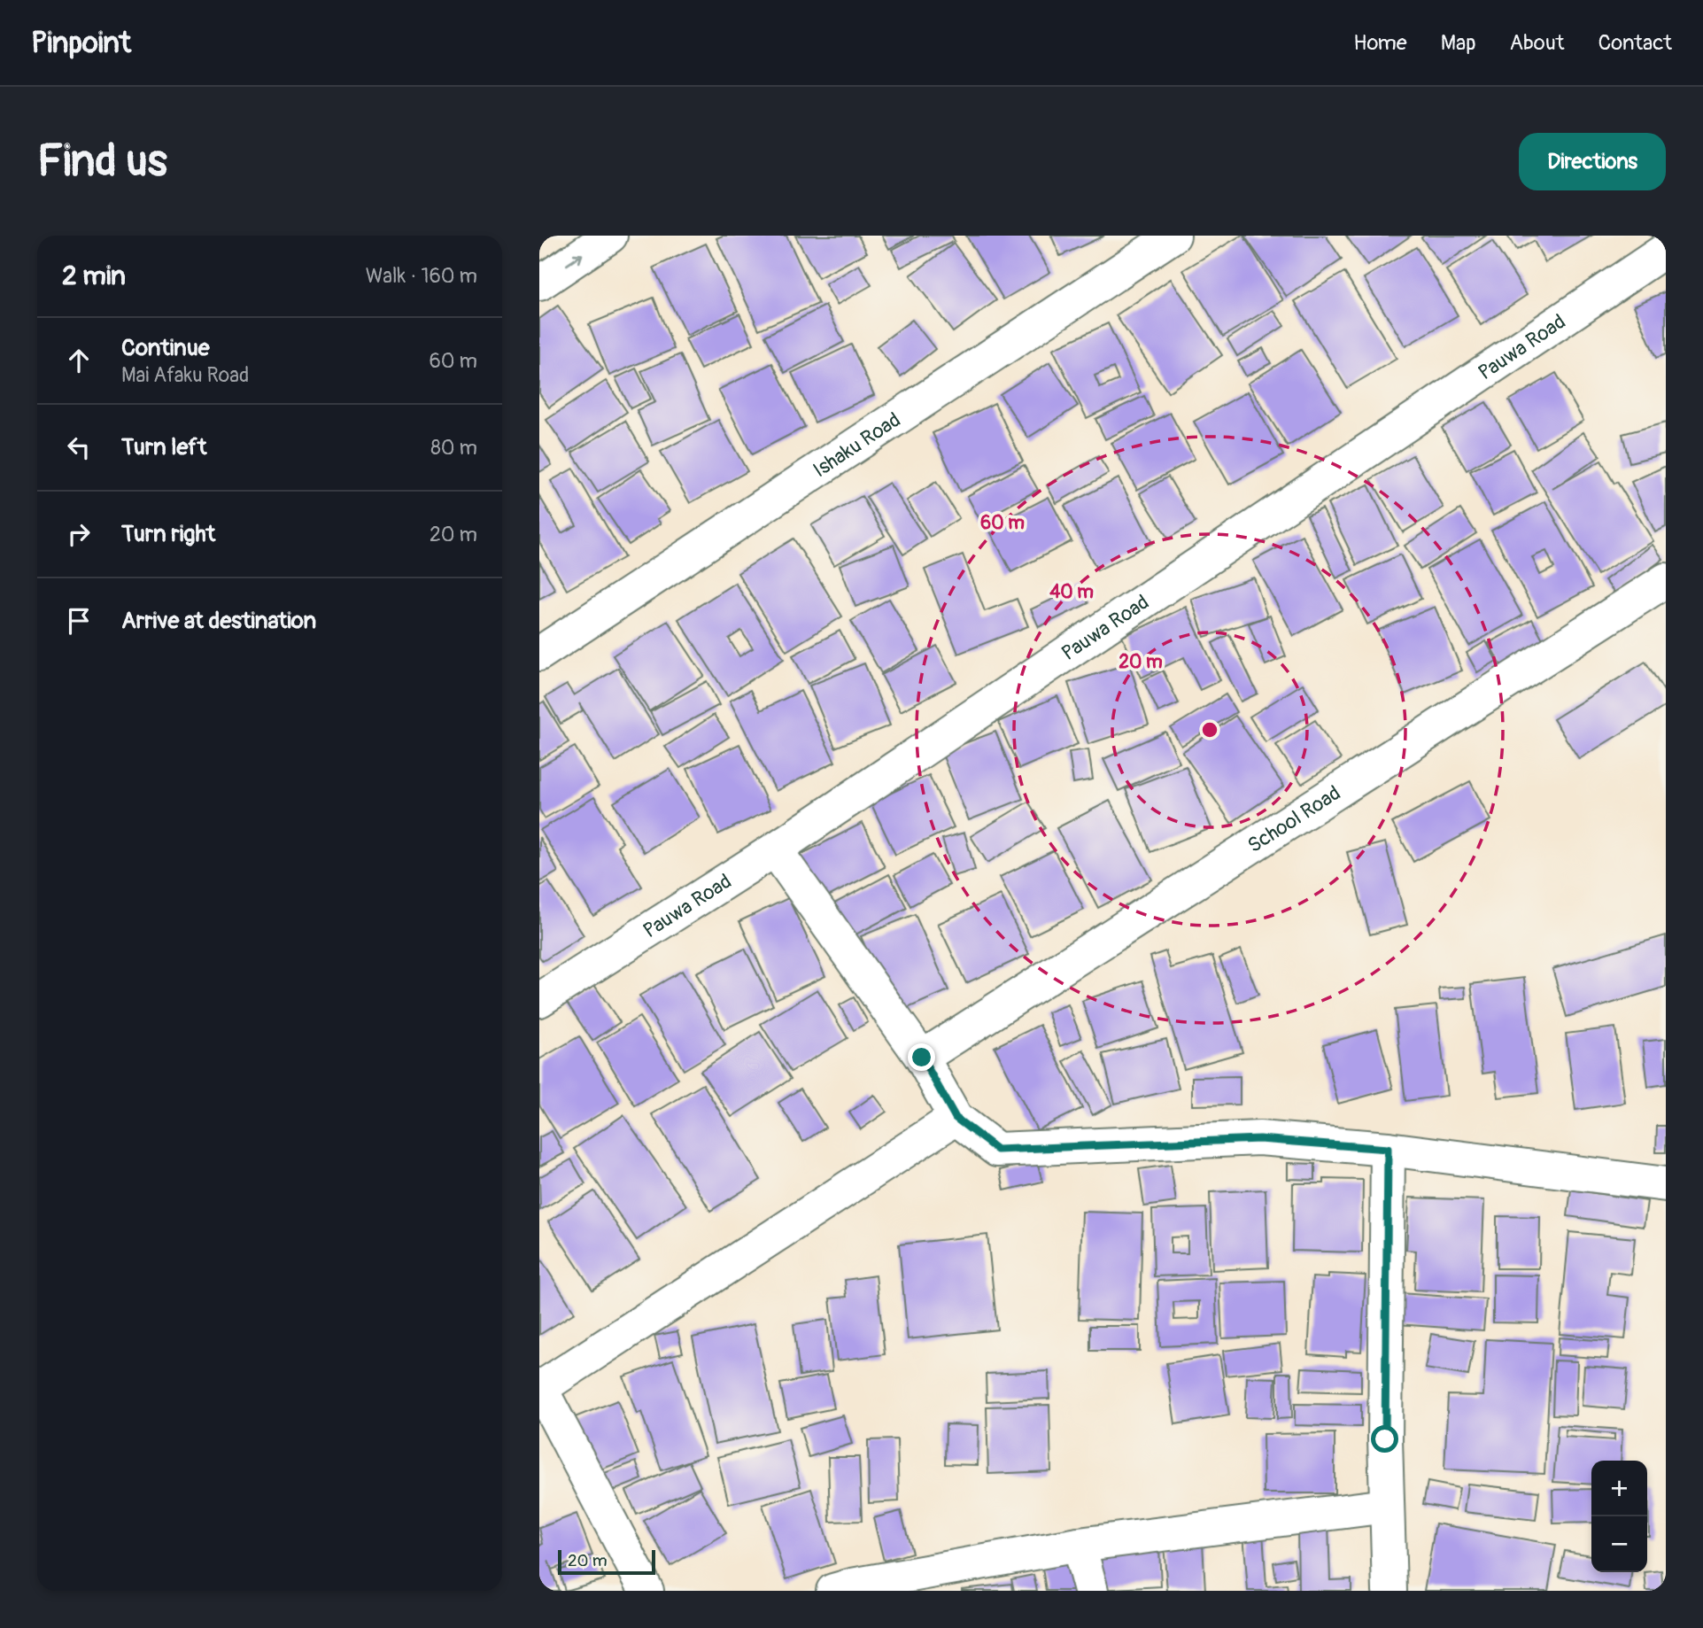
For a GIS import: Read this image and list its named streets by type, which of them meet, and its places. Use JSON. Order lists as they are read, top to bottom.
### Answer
{
  "streets": {
    "street": ["Pauwa Road", "Ishaku Road", "School Road"]
  },
  "scale_bar": "20 m",
  "page": {
    "header": "Pinpoint",
    "nav": [
      "Home",
      "Map",
      "About",
      "Contact"
    ],
    "buttons": "Directions",
    "title": "Find us",
    "heading": ["2 min", "Walk · 160 m"],
    "list": [
      ["Continue", "Mai Afaku Road", "60 m"],
      ["Turn left", "80 m"],
      ["Turn right", "20 m"],
      "Arrive at destination"
    ],
    "map_buttons": ["+", "−"],
    "scale": "20 m"
  },
  "rings": ["60 m", "40 m", "20 m"]
}
